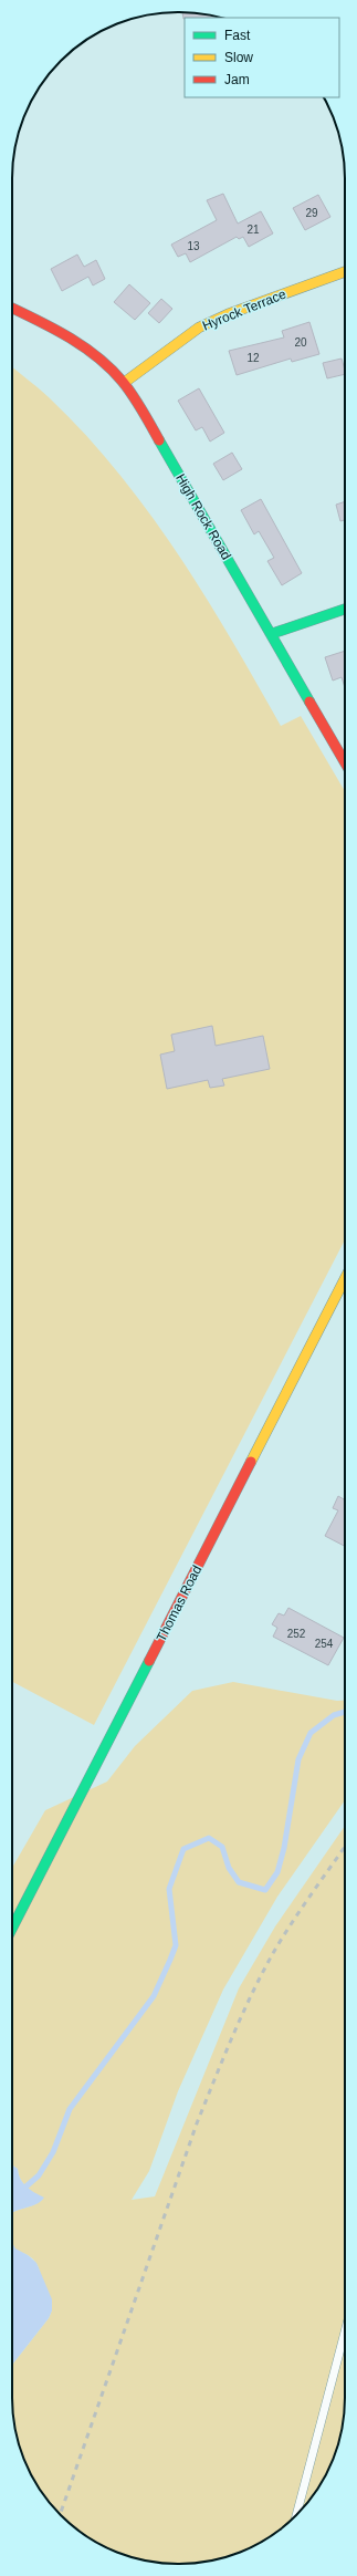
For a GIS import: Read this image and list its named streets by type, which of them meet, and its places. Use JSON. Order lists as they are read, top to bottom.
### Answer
{
  "streets": {
    "main road": ["Hyrock Terrace", "High Rock Road", "Thomas Road"]
  },
  "crossings": [
    ["Hyrock Terrace", "High Rock Road"]
  ],
  "house_numbers": [
    "29",
    "21",
    "13",
    "20",
    "12",
    "252",
    "254"
  ],
  "legend": ["Fast", "Slow", "Jam"]
}
